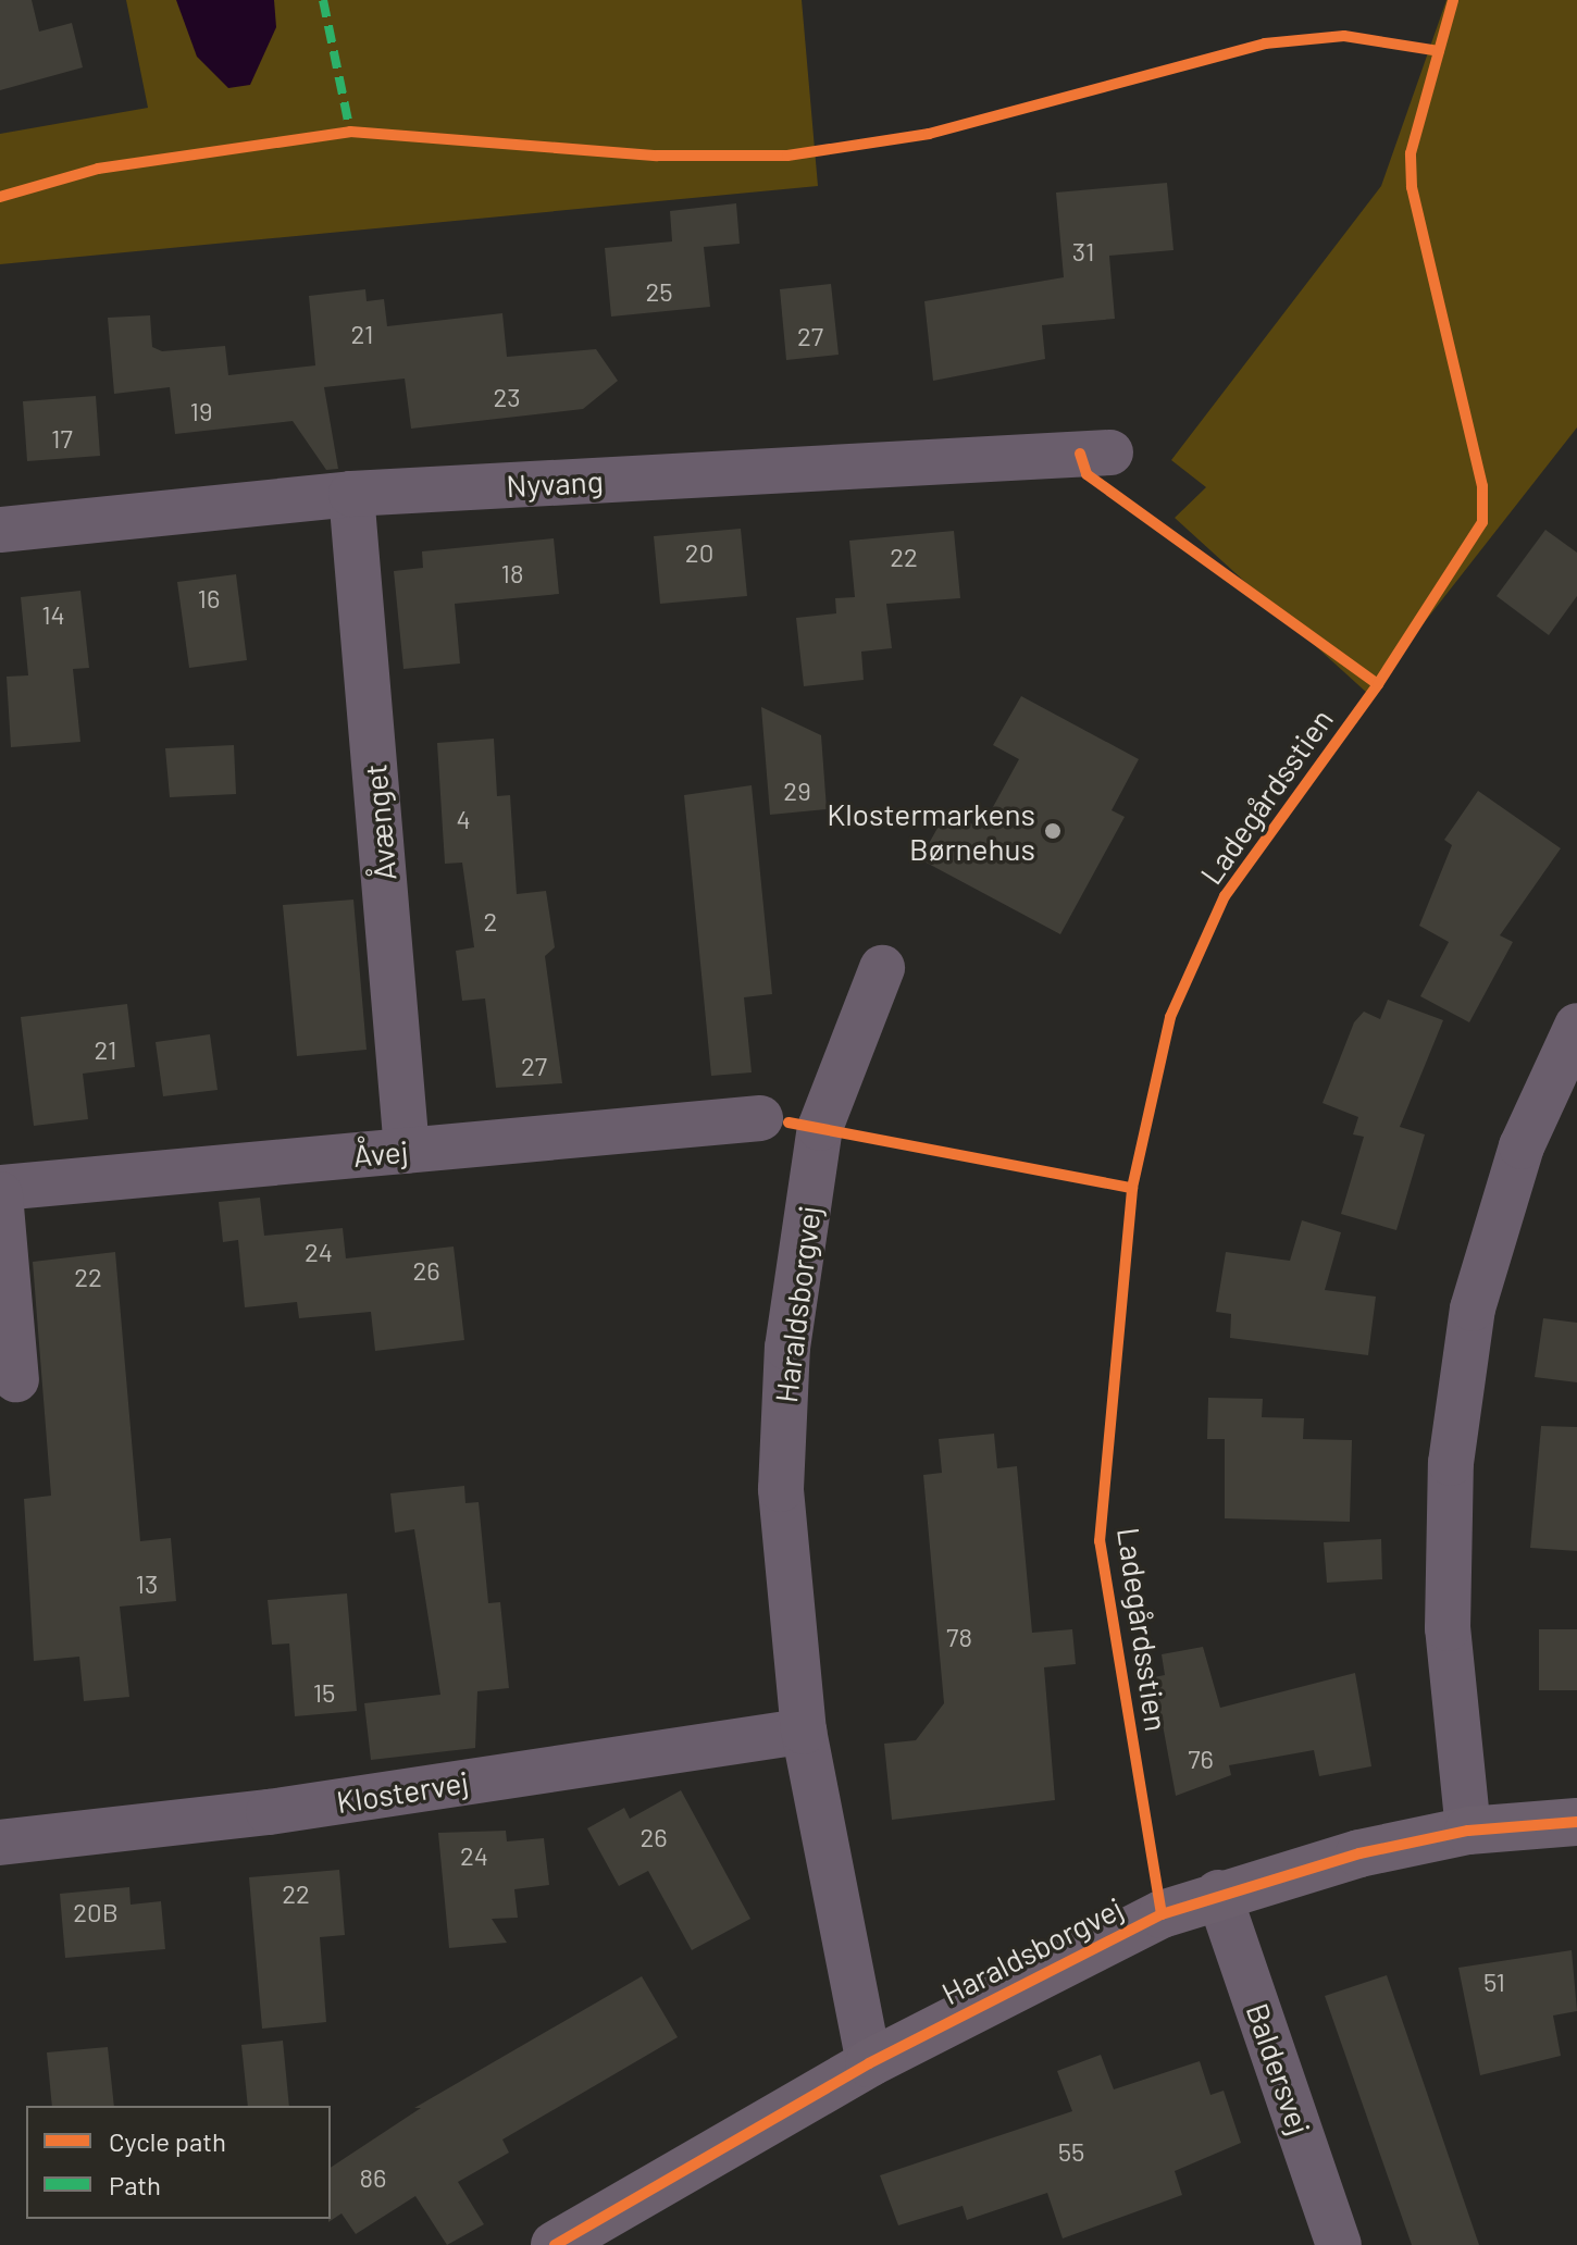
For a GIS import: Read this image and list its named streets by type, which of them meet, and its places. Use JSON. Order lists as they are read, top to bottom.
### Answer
{
  "streets": {
    "street": [
      "Nyvang",
      "Åvænget",
      "Åvej",
      "Haraldsborgvej",
      "Klostervej",
      "Baldersvej"
    ],
    "cycle path": ["Ladegårdsstien"]
  },
  "crossings": [
    ["Nyvang", "Åvænget"],
    ["Åvænget", "Åvej"],
    ["Haraldsborgvej", "Klostervej"],
    ["Haraldsborgvej", "Baldersvej"]
  ],
  "places": ["Klostermarkens Børnehus"],
  "house_numbers": [
    "31",
    "25",
    "21",
    "27",
    "23",
    "19",
    "17",
    "20",
    "22",
    "18",
    "16",
    "14",
    "29",
    "4",
    "2",
    "21",
    "27",
    "24",
    "26",
    "22",
    "13",
    "78",
    "15",
    "76",
    "26",
    "24",
    "22",
    "20B",
    "51",
    "55",
    "86"
  ],
  "legend": ["Cycle path", "Path"]
}
